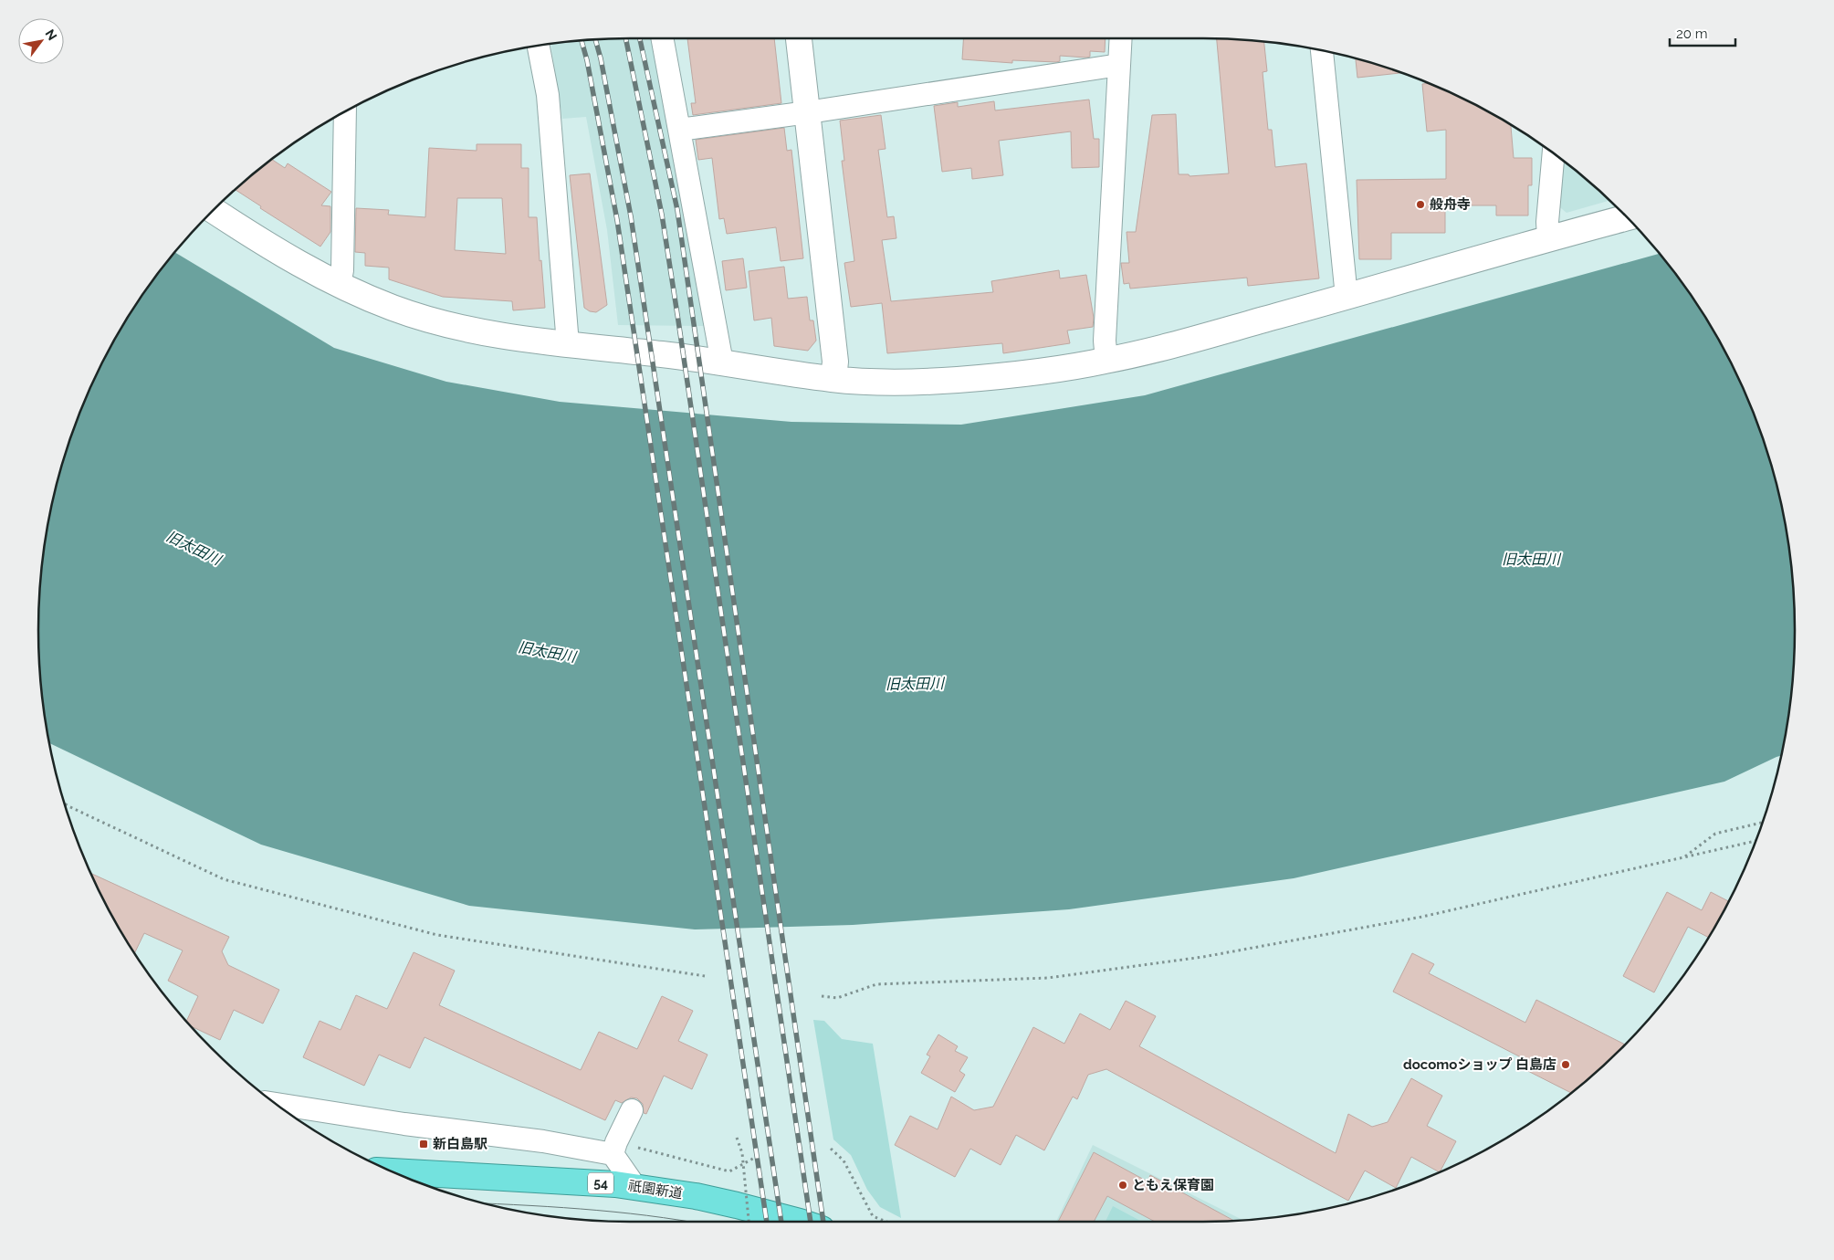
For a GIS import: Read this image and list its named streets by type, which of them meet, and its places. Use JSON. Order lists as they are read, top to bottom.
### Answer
{
  "streets": {
    "highway": ["54", "祇園新道"]
  },
  "water": ["旧太田川"],
  "places": {
    "other": ["般舟寺", "docomoショップ 白島店", "ともえ保育園"],
    "transit": ["新白島駅"]
  },
  "scale_bar": "20 m",
  "north": "top right"
}
